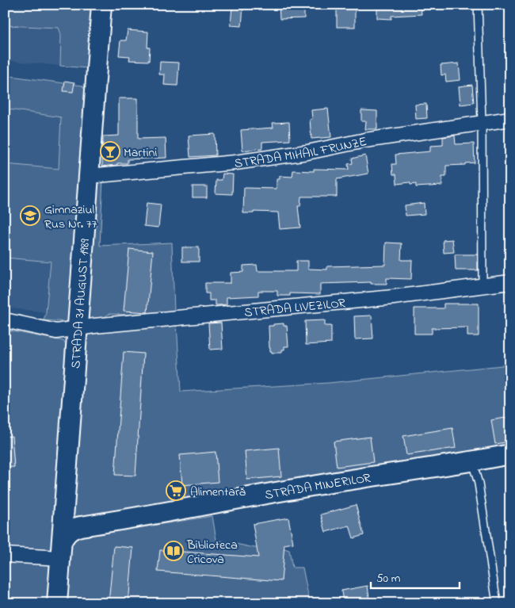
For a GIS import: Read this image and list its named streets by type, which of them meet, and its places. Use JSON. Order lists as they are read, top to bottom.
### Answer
{
  "streets": {
    "street": [
      "STRADA MIHAIL FRUNZE",
      "STRADA 31 AUGUST 1989",
      "STRADA LIVEZILOR",
      "STRADA MINERILOR"
    ]
  },
  "crossings": [
    ["STRADA MIHAIL FRUNZE", "STRADA 31 AUGUST 1989"],
    ["STRADA 31 AUGUST 1989", "STRADA LIVEZILOR"],
    ["STRADA 31 AUGUST 1989", "STRADA MINERILOR"]
  ],
  "places": {
    "bar": ["Martini"],
    "school or university": ["Gimnaziul Rus Nr. 77"],
    "supermarket": ["Alimentară"],
    "library": ["Biblioteca Cricova"]
  },
  "scale_bar": "50 m"
}
